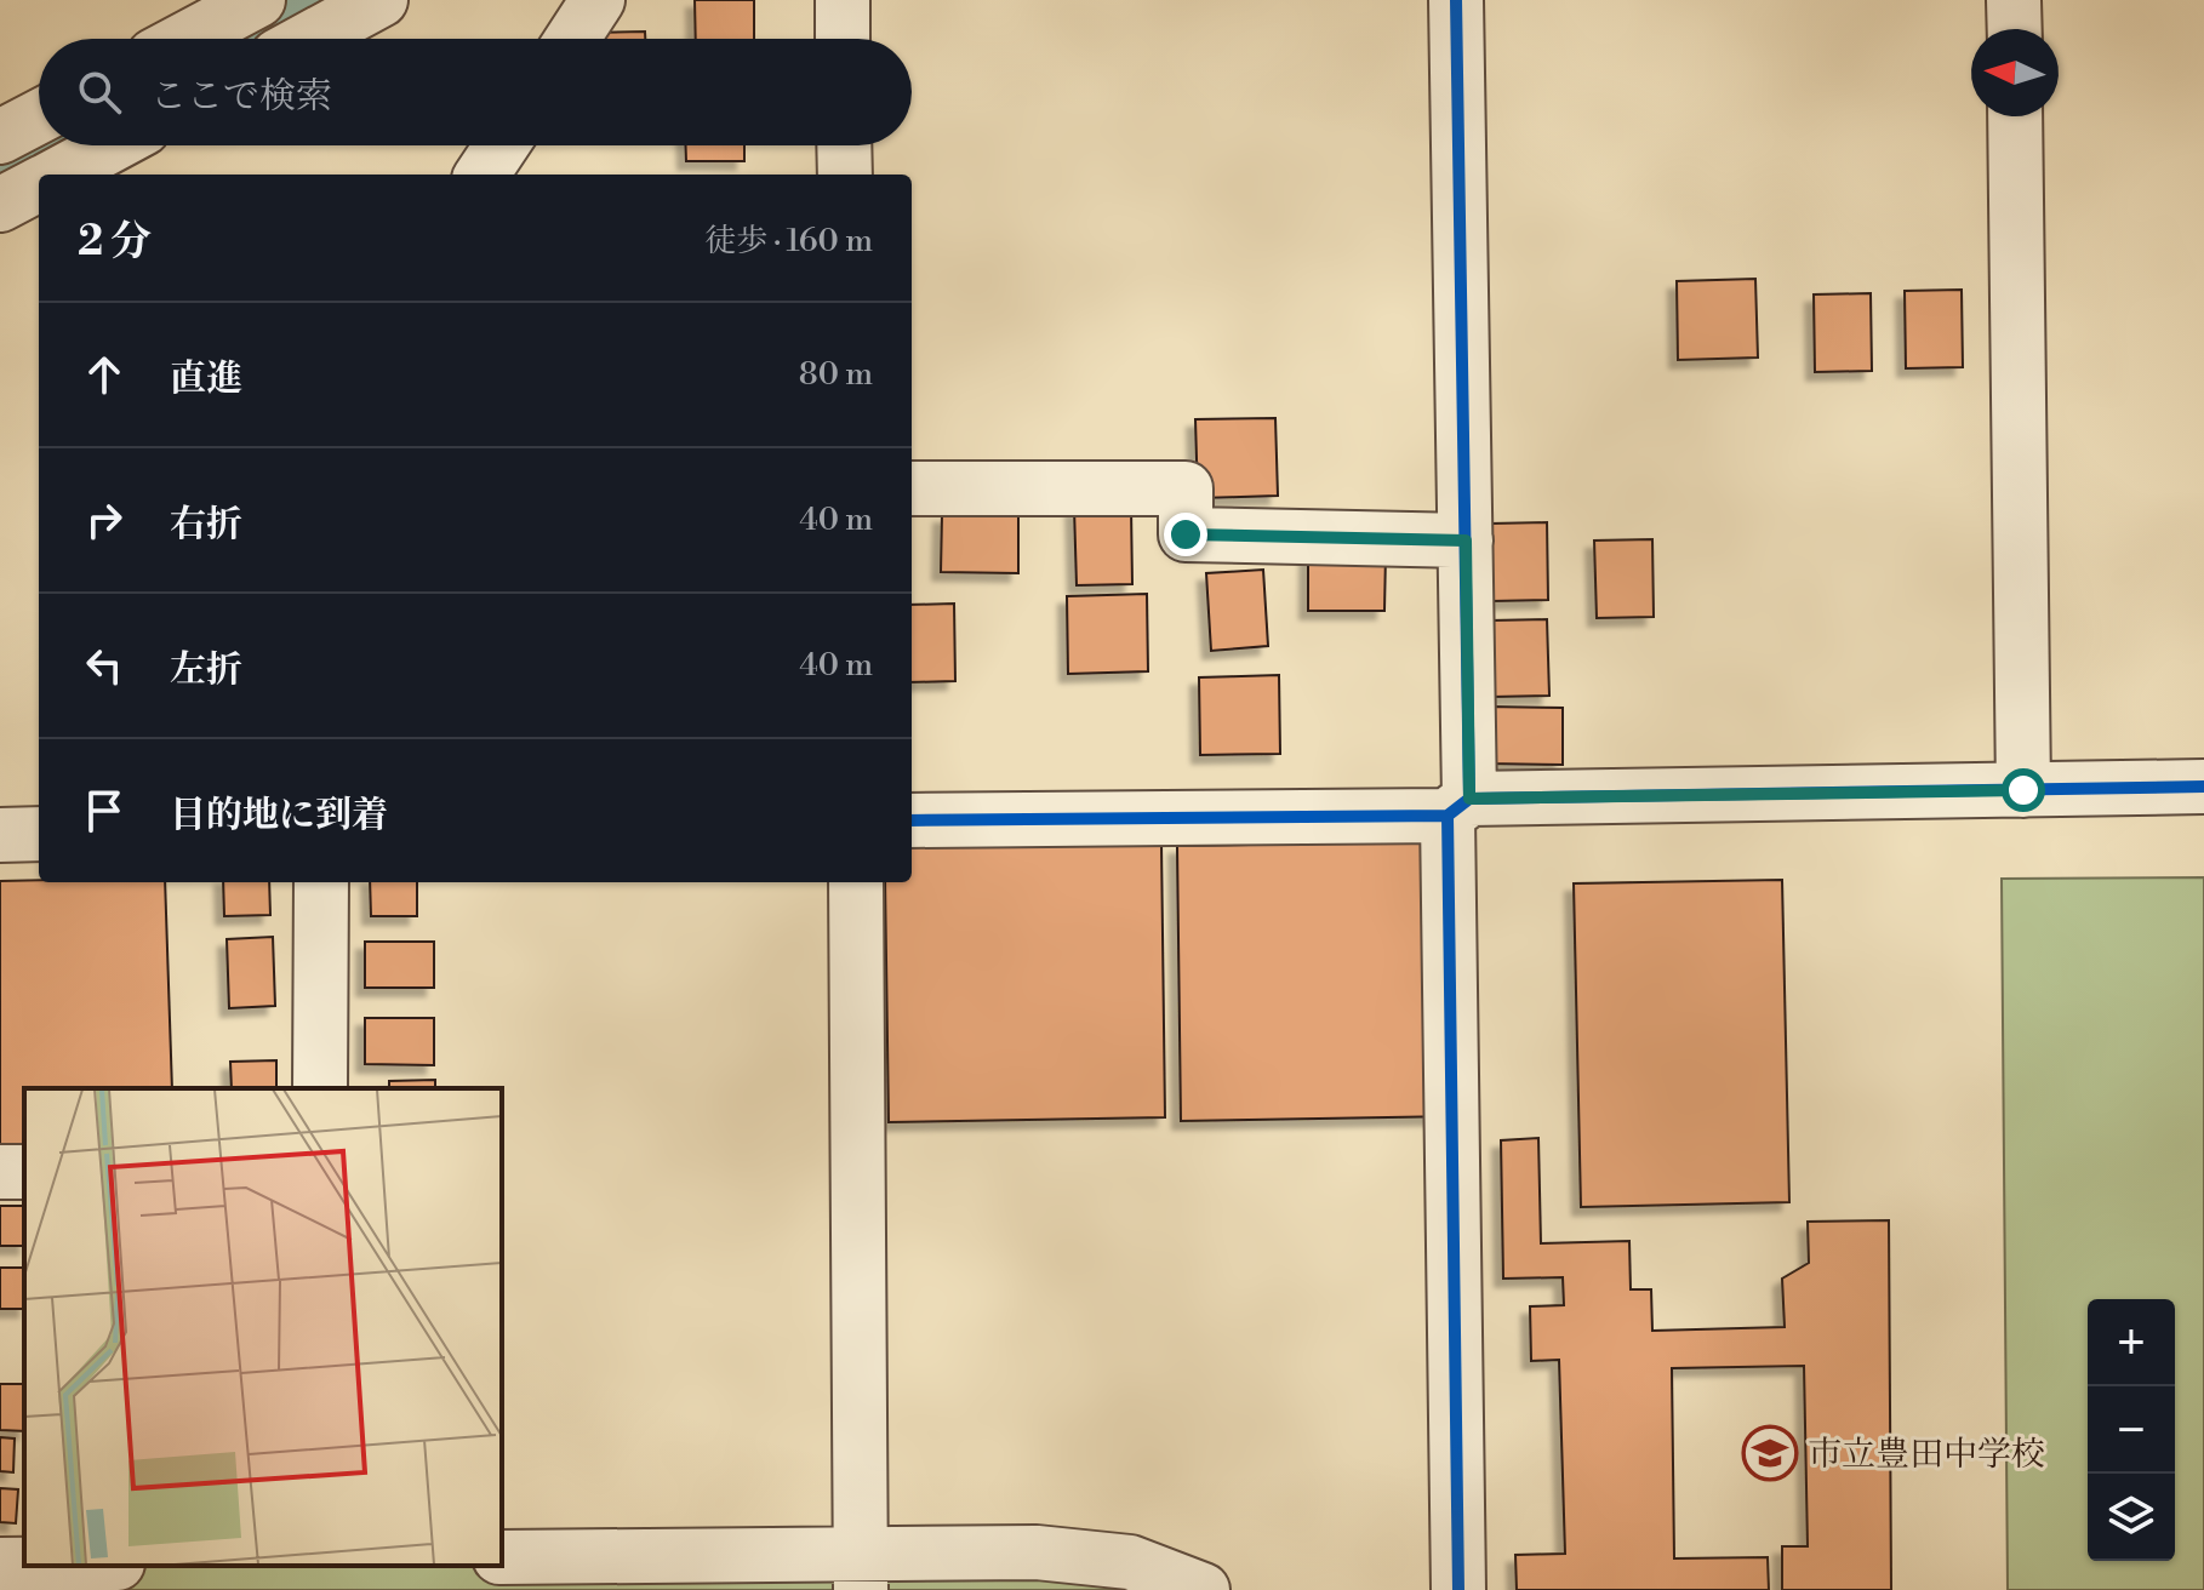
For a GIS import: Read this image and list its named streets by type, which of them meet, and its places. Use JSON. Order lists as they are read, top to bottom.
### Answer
{
  "places": {
    "school or university": ["市立豊田中学校"]
  },
  "north": "left",
  "page": {
    "search": "ここで検索",
    "heading": ["2 分", "徒歩 · 160 m"],
    "list": [
      ["直進", "80 m"],
      ["右折", "40 m"],
      ["左折", "40 m"],
      "目的地に到着"
    ],
    "map_buttons": ["+", "−"]
  }
}
